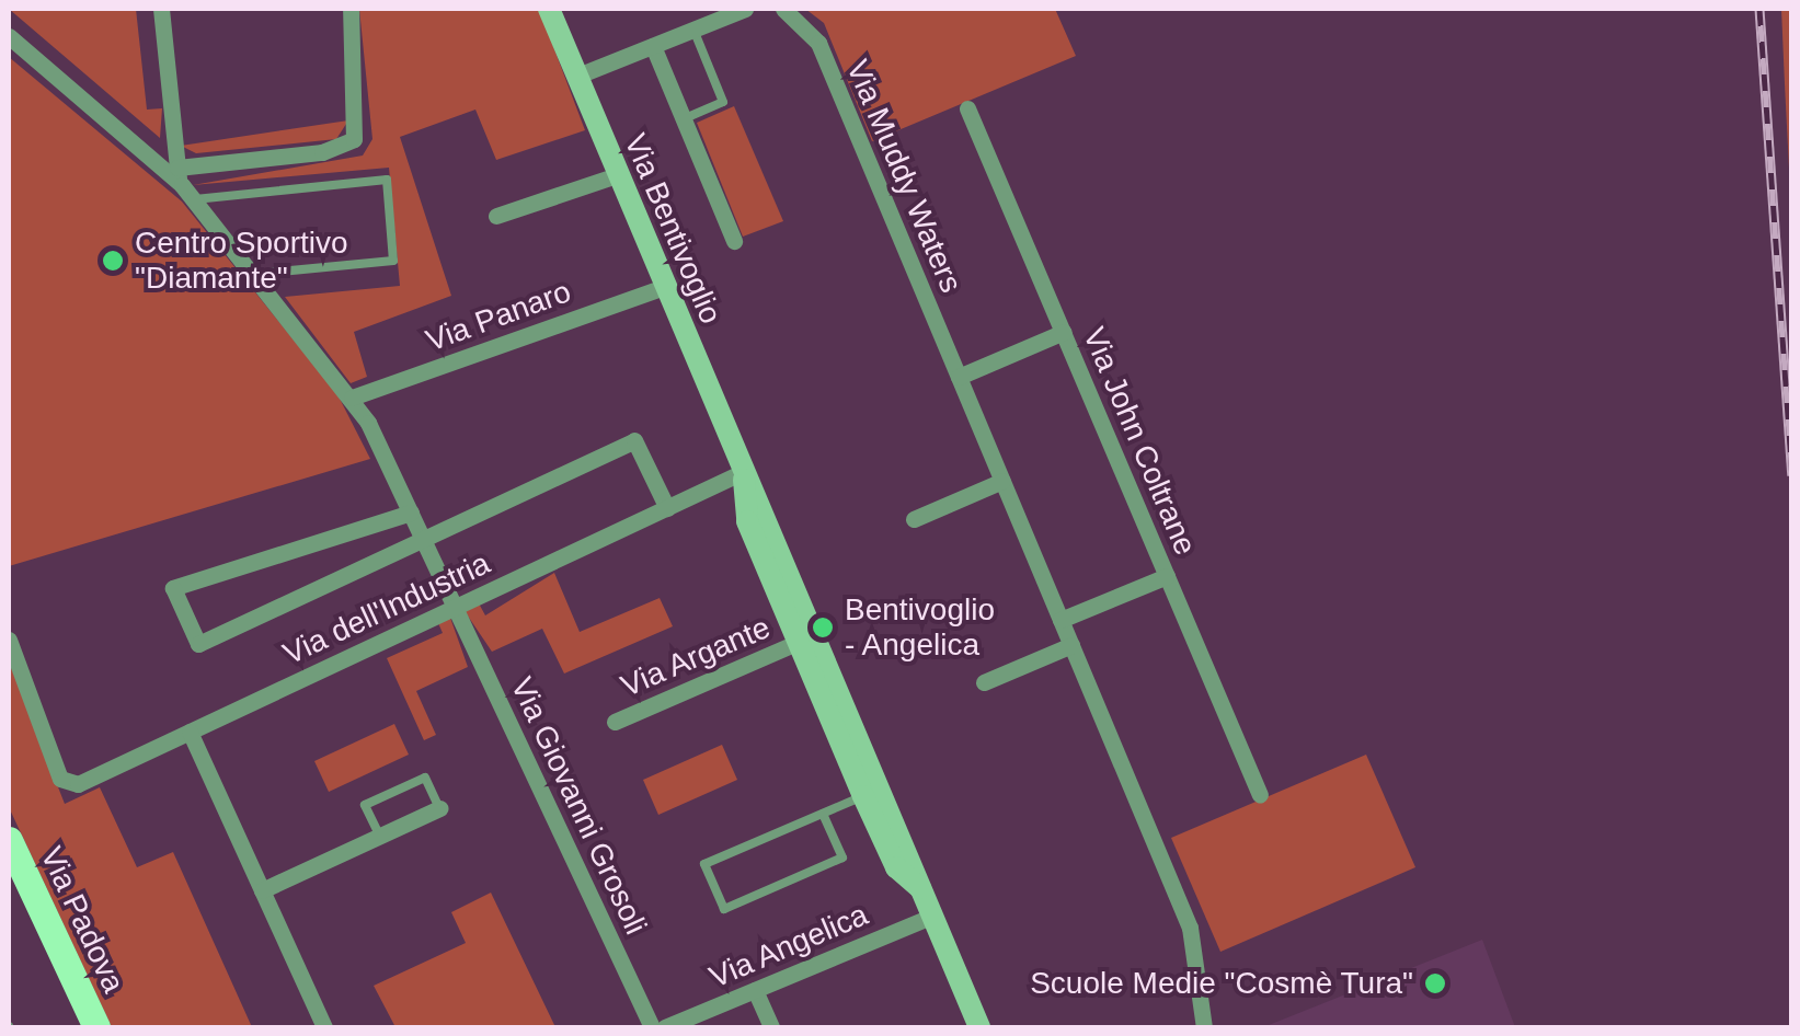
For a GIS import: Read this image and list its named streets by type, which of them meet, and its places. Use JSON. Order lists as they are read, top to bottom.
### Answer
{
  "streets": {
    "main road": ["Via Padova"],
    "street": [
      "Via Muddy Waters",
      "Via Bentivoglio",
      "Via Panaro",
      "Via John Coltrane",
      "Via dell'Industria",
      "Via Argante",
      "Via Giovanni Grosoli",
      "Via Angelica"
    ]
  },
  "crossings": [
    ["Via Bentivoglio", "Via Panaro"],
    ["Via Bentivoglio", "Via dell'Industria"],
    ["Via Bentivoglio", "Via Argante"],
    ["Via Bentivoglio", "Via Angelica"],
    ["Via Panaro", "Via Giovanni Grosoli"],
    ["Via dell'Industria", "Via Giovanni Grosoli"]
  ],
  "places": ["Centro Sportivo \"Diamante\"", "Bentivoglio - Angelica", "Scuole Medie \"Cosmè Tura\""]
}
